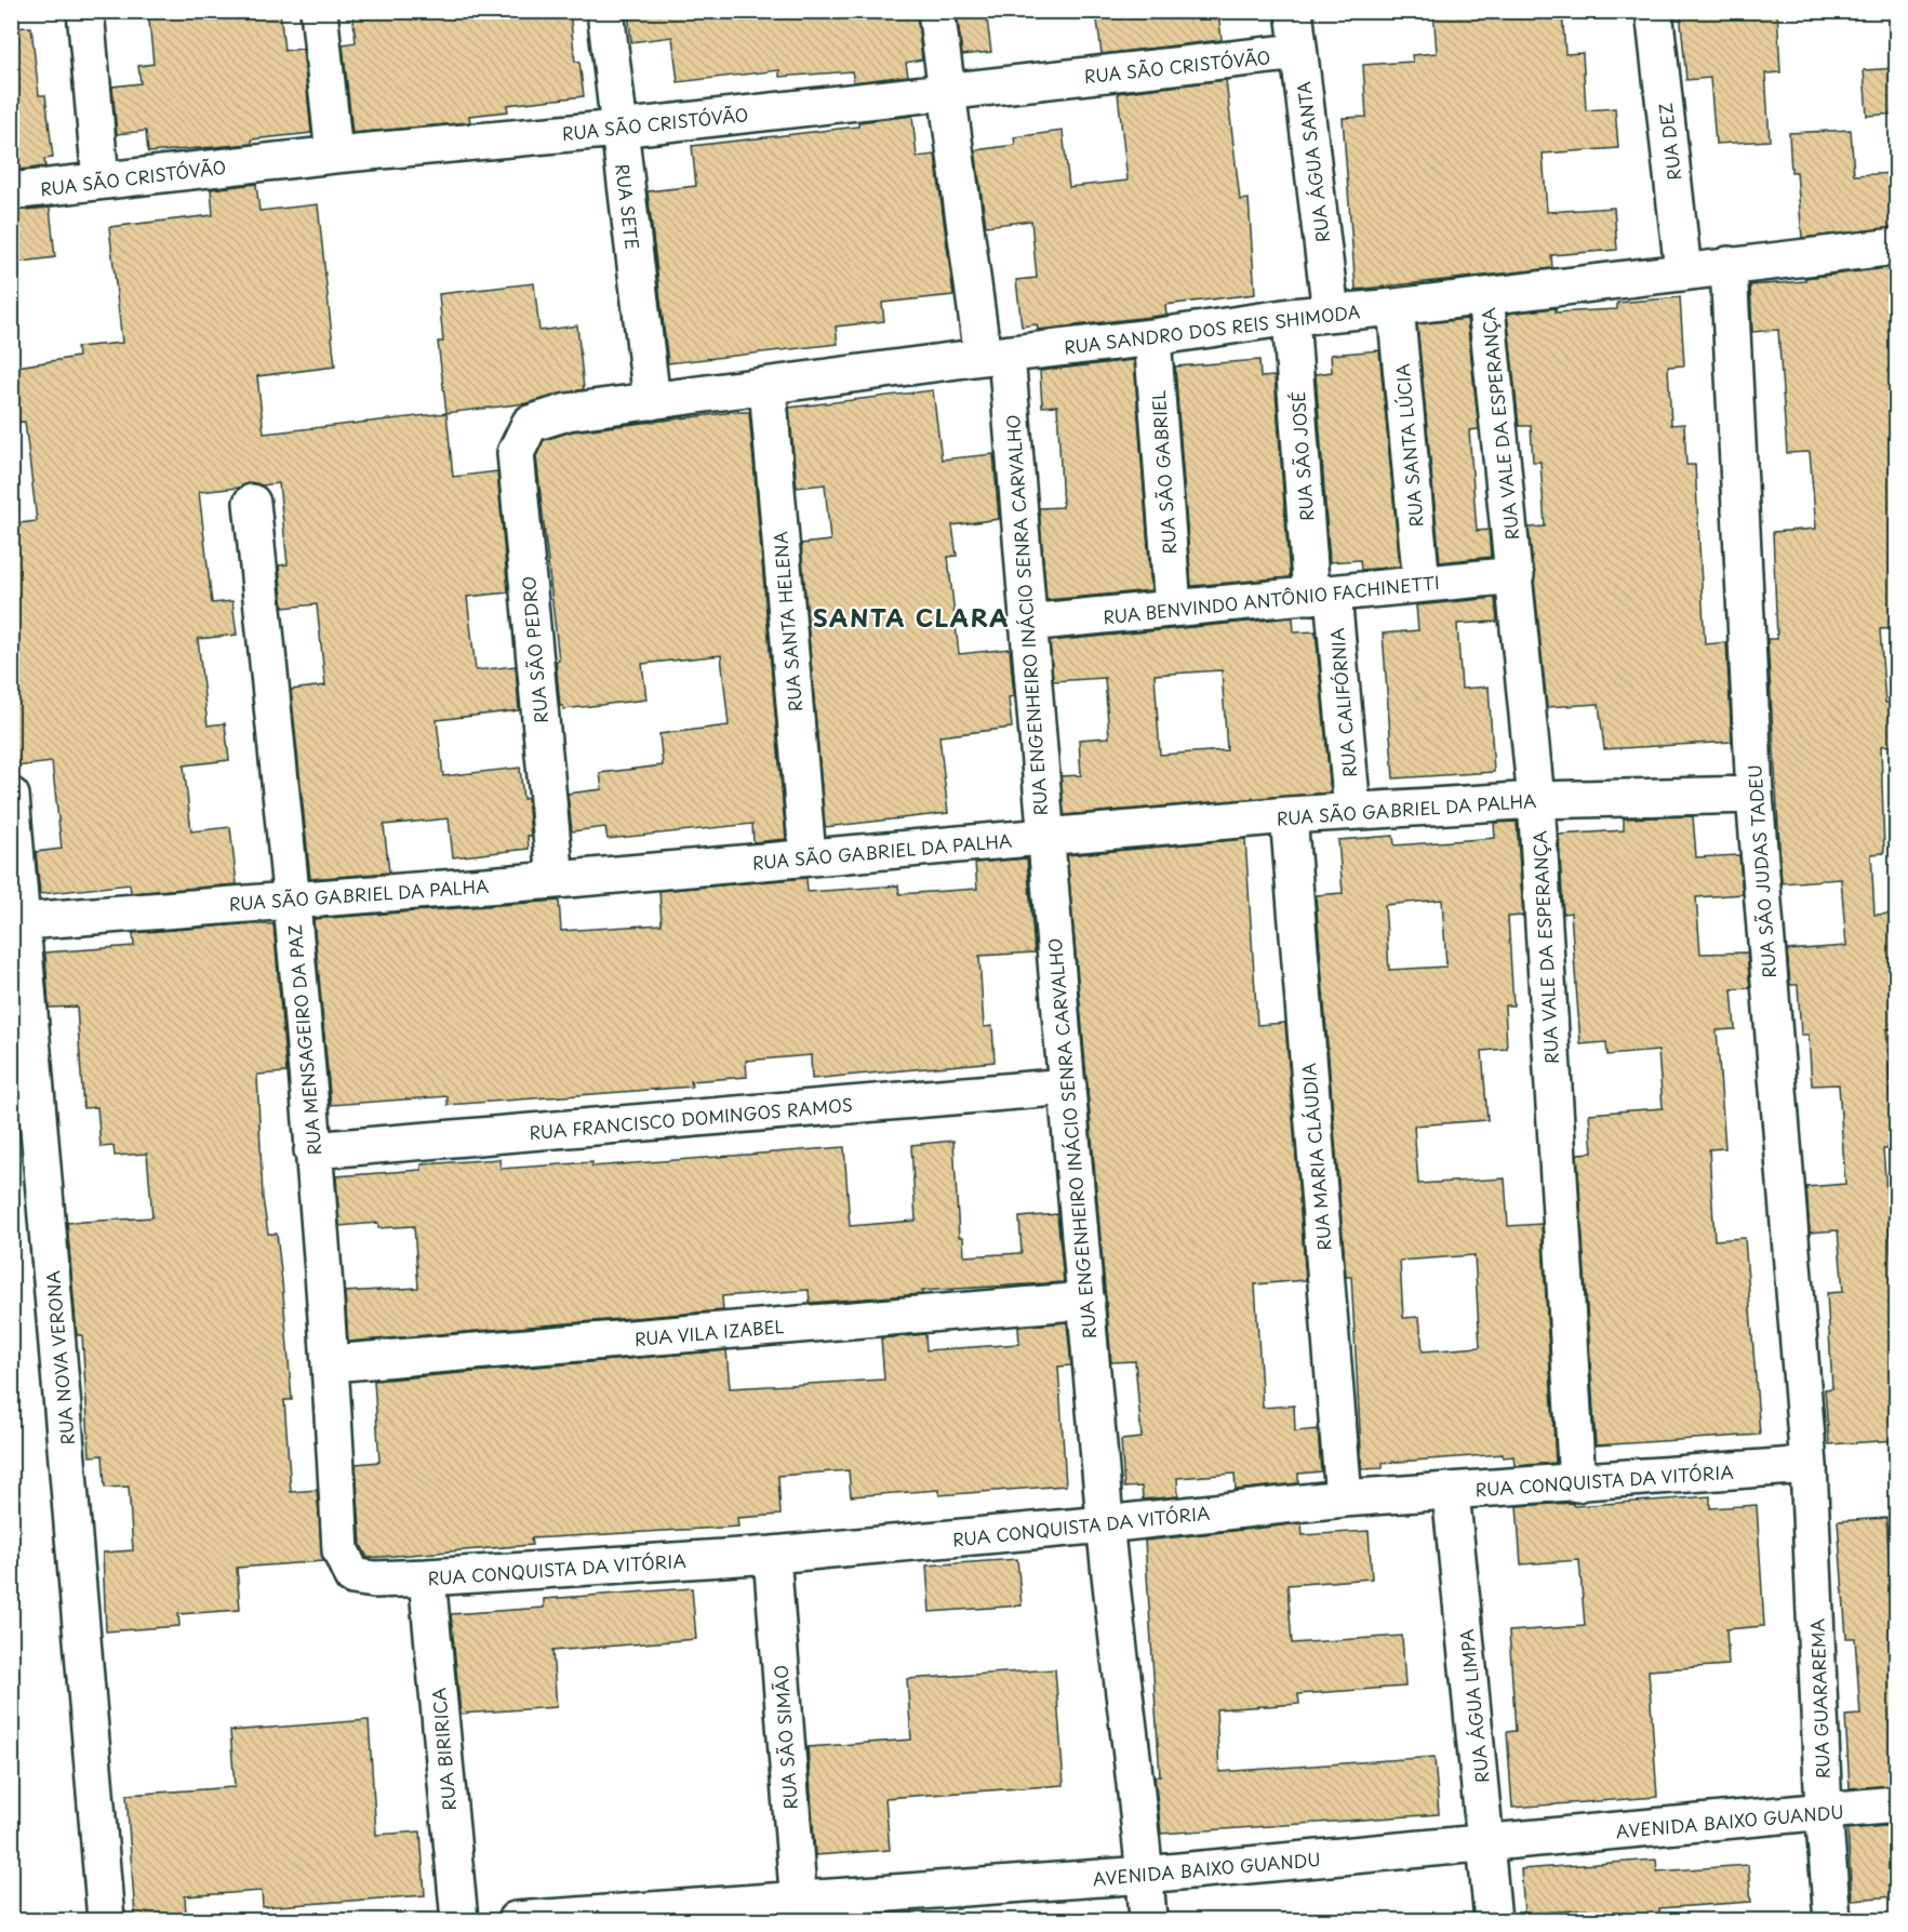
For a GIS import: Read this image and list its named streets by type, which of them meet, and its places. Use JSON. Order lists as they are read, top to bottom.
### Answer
{
  "streets": {
    "street": [
      "RUA SÃO CRISTÓVÃO",
      "RUA DEZ",
      "RUA ÁGUA SANTA",
      "RUA SETE",
      "RUA SANDRO DOS REIS SHIMODA",
      "RUA VALE DA ESPERANÇA",
      "RUA SANTA LÚCIA",
      "RUA SÃO JOSÉ",
      "RUA SÃO GABRIEL",
      "RUA BENVINDO ANTÔNIO FACHINETTI",
      "RUA ENGENHEIRO INÁCIO SENRA CARVALHO",
      "RUA SANTA HELENA",
      "RUA SÃO PEDRO",
      "RUA CALIFÓRNIA",
      "RUA SÃO GABRIEL DA PALHA",
      "RUA SÃO JUDAS TADEU",
      "RUA MENSAGEIRO DA PAZ",
      "RUA FRANCISCO DOMINGOS RAMOS",
      "RUA MARIA CLÁUDIA",
      "RUA VILA IZABEL",
      "RUA NOVA VERONA",
      "RUA CONQUISTA DA VITÓRIA",
      "RUA GUARAREMA",
      "RUA ÁGUA LIMPA",
      "RUA SÃO SIMÃO",
      "RUA BIRIRICA",
      "AVENIDA BAIXO GUANDU"
    ]
  },
  "crossings": [
    ["RUA SÃO CRISTÓVÃO", "RUA ÁGUA SANTA"],
    ["RUA SÃO CRISTÓVÃO", "RUA SETE"],
    ["RUA SÃO CRISTÓVÃO", "RUA ENGENHEIRO INÁCIO SENRA CARVALHO"],
    ["RUA DEZ", "RUA SANDRO DOS REIS SHIMODA"],
    ["RUA ÁGUA SANTA", "RUA SANDRO DOS REIS SHIMODA"],
    ["RUA SETE", "RUA SANDRO DOS REIS SHIMODA"],
    ["RUA SANDRO DOS REIS SHIMODA", "RUA VALE DA ESPERANÇA"],
    ["RUA SANDRO DOS REIS SHIMODA", "RUA SANTA LÚCIA"],
    ["RUA SANDRO DOS REIS SHIMODA", "RUA SÃO JOSÉ"],
    ["RUA SANDRO DOS REIS SHIMODA", "RUA SÃO GABRIEL"],
    ["RUA SANDRO DOS REIS SHIMODA", "RUA ENGENHEIRO INÁCIO SENRA CARVALHO"],
    ["RUA SANDRO DOS REIS SHIMODA", "RUA SANTA HELENA"],
    ["RUA SANDRO DOS REIS SHIMODA", "RUA SÃO PEDRO"],
    ["RUA SANDRO DOS REIS SHIMODA", "RUA SÃO JUDAS TADEU"],
    ["RUA VALE DA ESPERANÇA", "RUA BENVINDO ANTÔNIO FACHINETTI"],
    ["RUA VALE DA ESPERANÇA", "RUA SÃO GABRIEL DA PALHA"],
    ["RUA VALE DA ESPERANÇA", "RUA CONQUISTA DA VITÓRIA"],
    ["RUA SANTA LÚCIA", "RUA BENVINDO ANTÔNIO FACHINETTI"],
    ["RUA SÃO JOSÉ", "RUA BENVINDO ANTÔNIO FACHINETTI"],
    ["RUA SÃO JOSÉ", "RUA CALIFÓRNIA"],
    ["RUA SÃO GABRIEL", "RUA BENVINDO ANTÔNIO FACHINETTI"],
    ["RUA BENVINDO ANTÔNIO FACHINETTI", "RUA ENGENHEIRO INÁCIO SENRA CARVALHO"],
    ["RUA BENVINDO ANTÔNIO FACHINETTI", "RUA CALIFÓRNIA"],
    ["RUA ENGENHEIRO INÁCIO SENRA CARVALHO", "RUA SÃO GABRIEL DA PALHA"],
    ["RUA ENGENHEIRO INÁCIO SENRA CARVALHO", "RUA FRANCISCO DOMINGOS RAMOS"],
    ["RUA ENGENHEIRO INÁCIO SENRA CARVALHO", "RUA VILA IZABEL"],
    ["RUA ENGENHEIRO INÁCIO SENRA CARVALHO", "RUA CONQUISTA DA VITÓRIA"],
    ["RUA ENGENHEIRO INÁCIO SENRA CARVALHO", "AVENIDA BAIXO GUANDU"],
    ["RUA SANTA HELENA", "RUA SÃO GABRIEL DA PALHA"],
    ["RUA SÃO PEDRO", "RUA SÃO GABRIEL DA PALHA"],
    ["RUA CALIFÓRNIA", "RUA SÃO GABRIEL DA PALHA"],
    ["RUA SÃO GABRIEL DA PALHA", "RUA SÃO JUDAS TADEU"],
    ["RUA SÃO GABRIEL DA PALHA", "RUA MENSAGEIRO DA PAZ"],
    ["RUA SÃO GABRIEL DA PALHA", "RUA MARIA CLÁUDIA"],
    ["RUA SÃO GABRIEL DA PALHA", "RUA NOVA VERONA"],
    ["RUA SÃO JUDAS TADEU", "RUA CONQUISTA DA VITÓRIA"],
    ["RUA SÃO JUDAS TADEU", "RUA GUARAREMA"],
    ["RUA MENSAGEIRO DA PAZ", "RUA FRANCISCO DOMINGOS RAMOS"],
    ["RUA MENSAGEIRO DA PAZ", "RUA VILA IZABEL"],
    ["RUA MENSAGEIRO DA PAZ", "RUA CONQUISTA DA VITÓRIA"],
    ["RUA MARIA CLÁUDIA", "RUA CONQUISTA DA VITÓRIA"],
    ["RUA CONQUISTA DA VITÓRIA", "RUA GUARAREMA"],
    ["RUA CONQUISTA DA VITÓRIA", "RUA ÁGUA LIMPA"],
    ["RUA CONQUISTA DA VITÓRIA", "RUA SÃO SIMÃO"],
    ["RUA CONQUISTA DA VITÓRIA", "RUA BIRIRICA"],
    ["RUA GUARAREMA", "AVENIDA BAIXO GUANDU"],
    ["RUA ÁGUA LIMPA", "AVENIDA BAIXO GUANDU"],
    ["RUA SÃO SIMÃO", "AVENIDA BAIXO GUANDU"]
  ],
  "districts": ["SANTA CLARA"]
}
